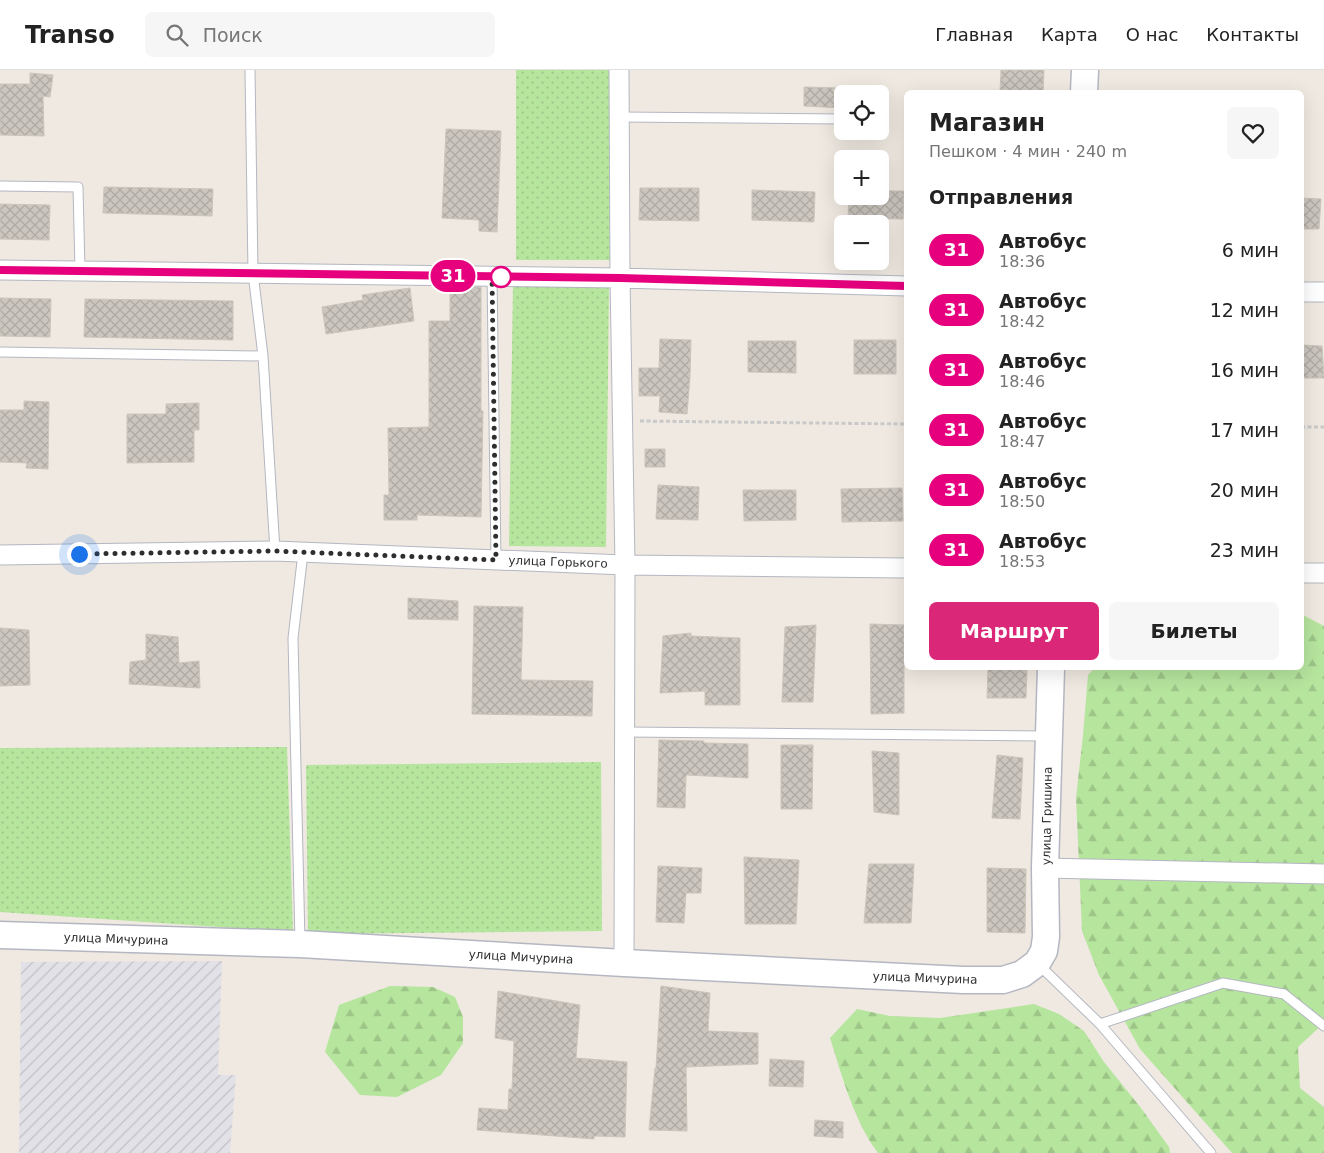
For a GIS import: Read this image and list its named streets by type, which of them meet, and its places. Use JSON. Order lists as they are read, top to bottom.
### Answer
{
  "streets": {
    "street": ["улица Горького", "улица Гришина", "улица Мичурина"]
  },
  "crossings": [
    ["улица Гришина", "улица Мичурина"]
  ],
  "lines": ["bus line 31"],
  "page": {
    "header": "Transo",
    "search": "Поиск",
    "nav": [
      "Главная",
      "Карта",
      "О нас",
      "Контакты"
    ],
    "on_map": "31",
    "map_buttons": ["+", "−"],
    "heading": [
      ["Магазин", "Пешком · 4 мин · 240 m"],
      "Отправления"
    ],
    "list": [
      {
        "mark": "31",
        "name": "Автобус",
        "note": "18:36",
        "value": "6 мин"
      },
      {
        "mark": "31",
        "name": "Автобус",
        "note": "18:42",
        "value": "12 мин"
      },
      {
        "mark": "31",
        "name": "Автобус",
        "note": "18:46",
        "value": "16 мин"
      },
      {
        "mark": "31",
        "name": "Автобус",
        "note": "18:47",
        "value": "17 мин"
      },
      {
        "mark": "31",
        "name": "Автобус",
        "note": "18:50",
        "value": "20 мин"
      },
      {
        "mark": "31",
        "name": "Автобус",
        "note": "18:53",
        "value": "23 мин"
      }
    ],
    "buttons": ["Маршрут", "Билеты"]
  }
}
